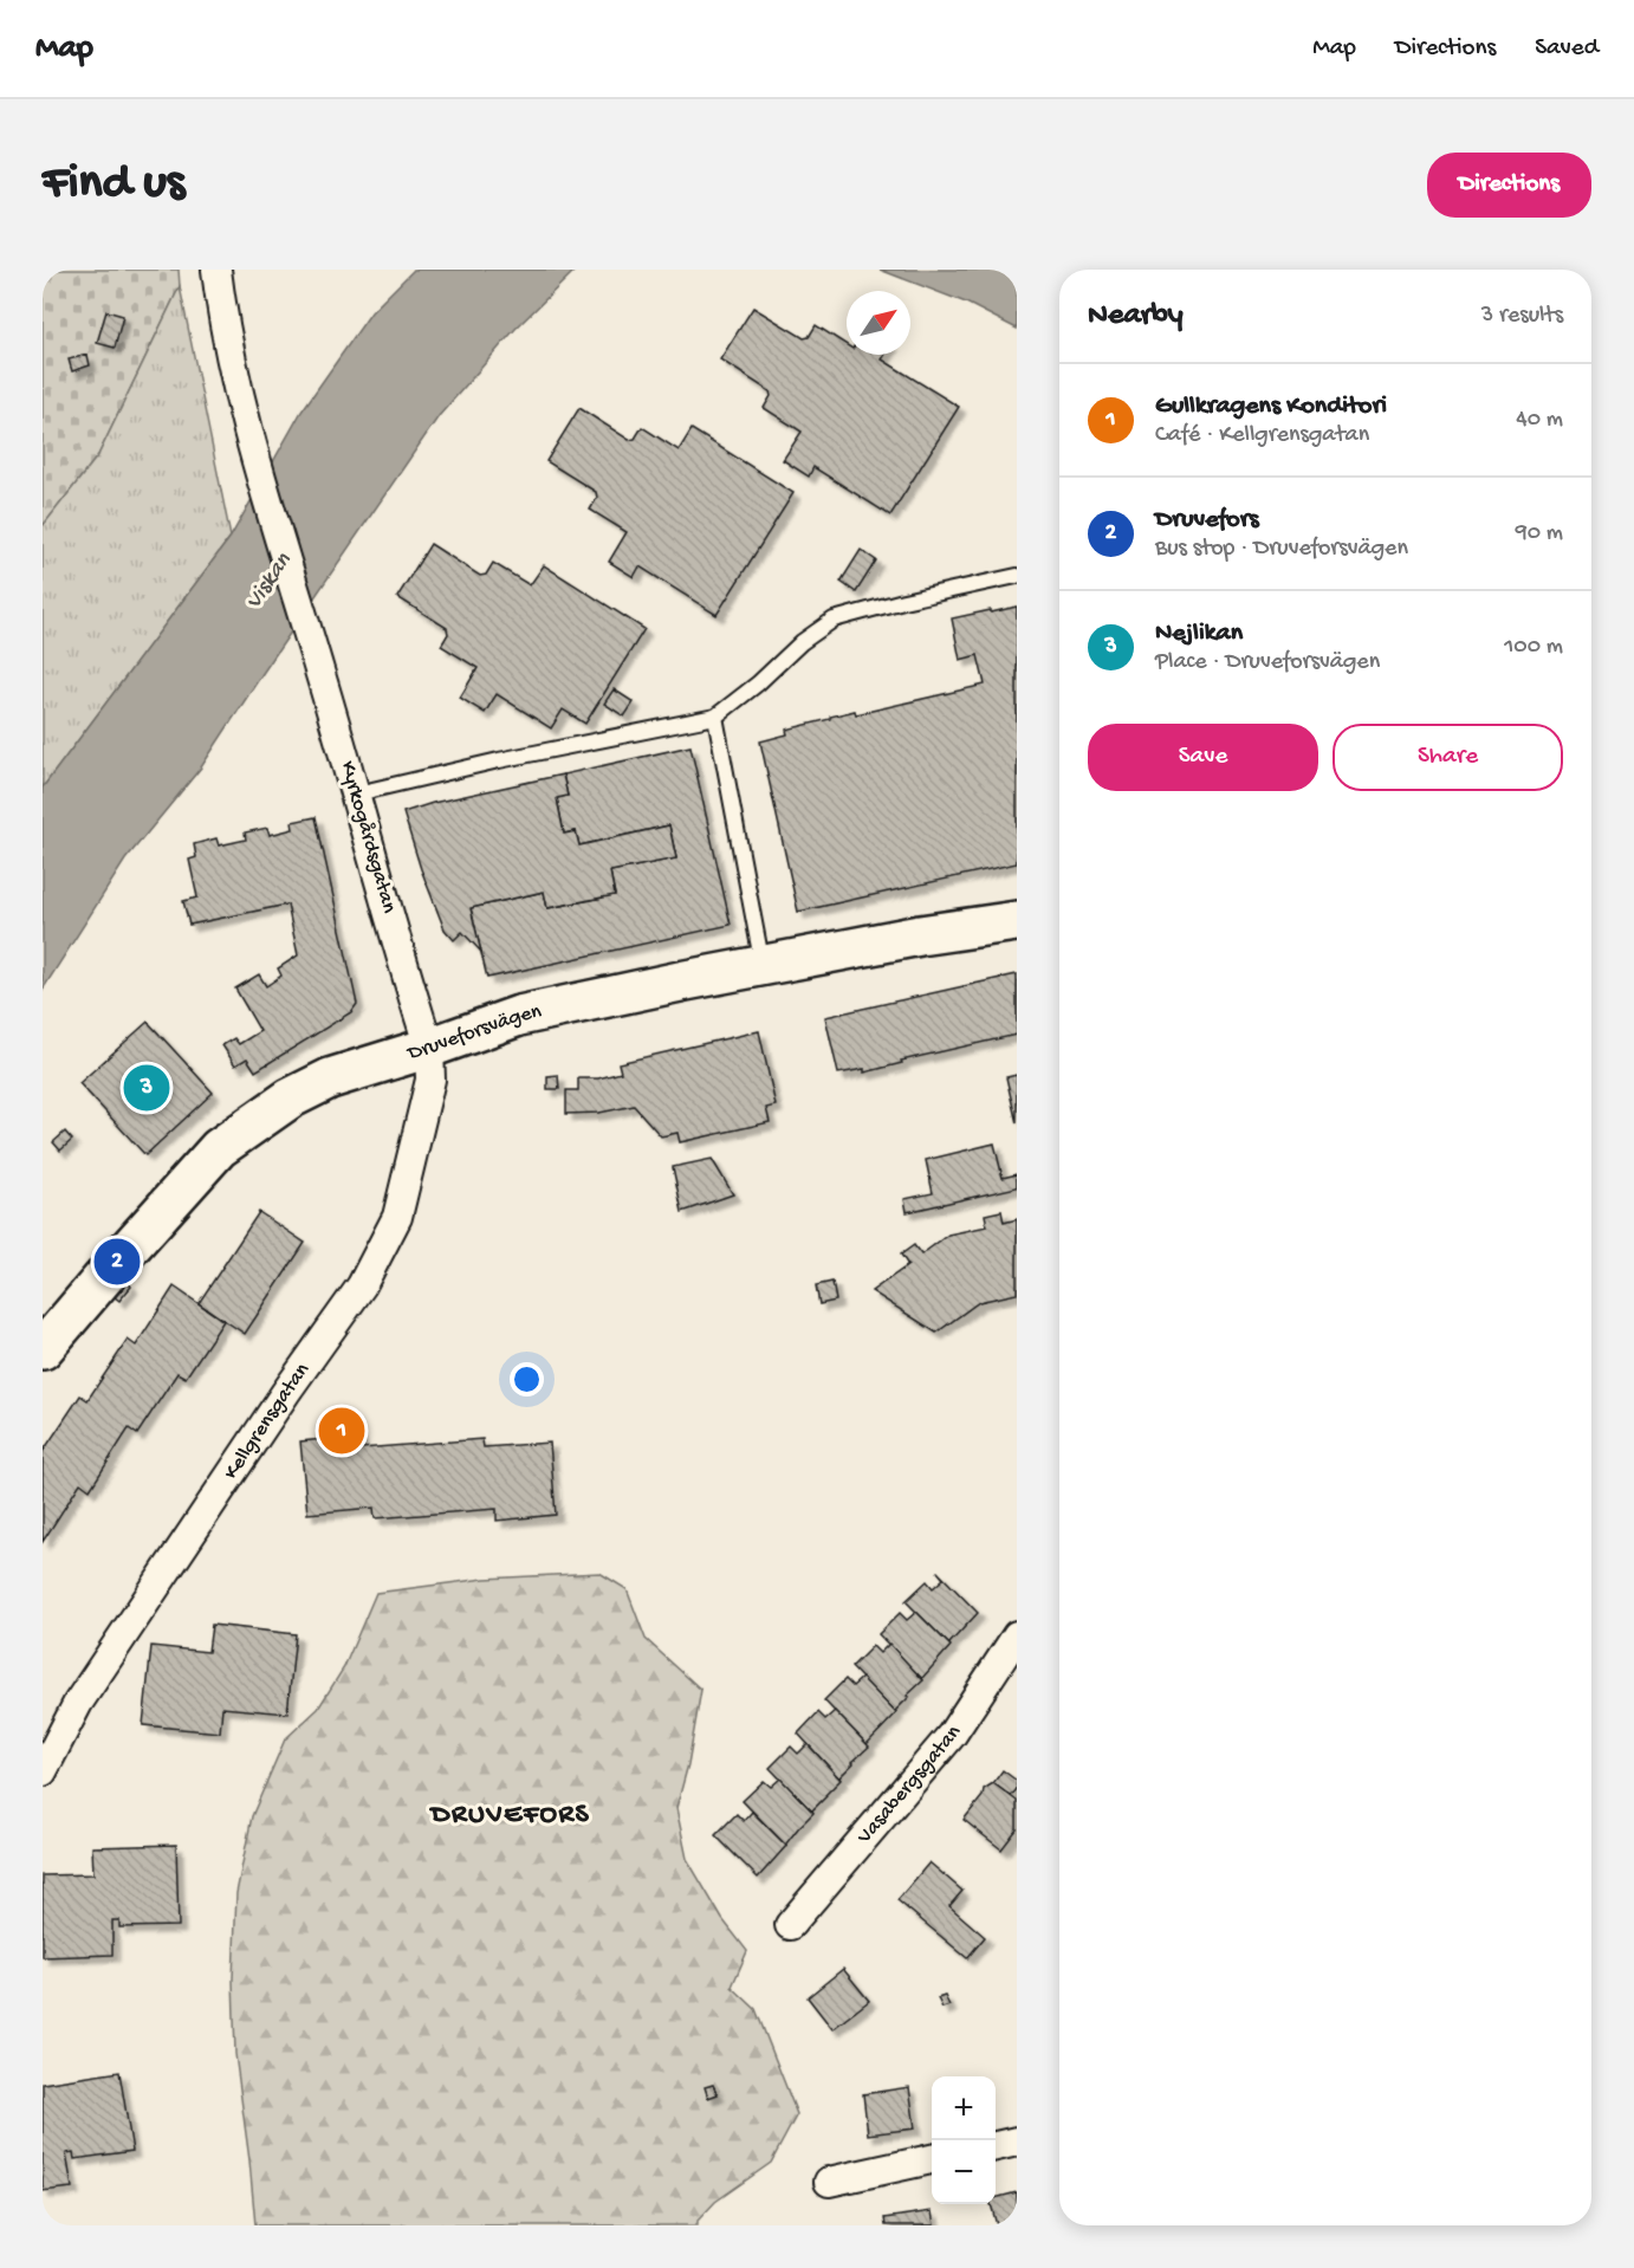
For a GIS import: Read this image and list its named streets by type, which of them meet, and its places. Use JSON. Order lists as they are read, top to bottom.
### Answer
{
  "streets": {
    "street": [
      "Kyrkogårdsgatan",
      "Druveforsvägen",
      "Kellgrensgatan",
      "Vasabergsgatan"
    ]
  },
  "crossings": [
    ["Kyrkogårdsgatan", "Druveforsvägen"],
    ["Kyrkogårdsgatan", "Kellgrensgatan"],
    ["Druveforsvägen", "Kellgrensgatan"]
  ],
  "districts": ["DRUVEFORS"],
  "water": ["Viskan"],
  "north": "top right",
  "page": {
    "header": "Map",
    "nav": ["Map", "Directions", "Saved"],
    "buttons": [
      "Directions",
      ["Save", "Share"]
    ],
    "title": "Find us",
    "heading": ["Nearby", "3 results"],
    "list": [
      {
        "mark": "1",
        "name": "Gullkragens Konditori",
        "note": "Café · Kellgrensgatan",
        "value": "40 m"
      },
      {
        "mark": "2",
        "name": "Druvefors",
        "note": "Bus stop · Druveforsvägen",
        "value": "90 m"
      },
      {
        "mark": "3",
        "name": "Nejlikan",
        "note": "Place · Druveforsvägen",
        "value": "100 m"
      }
    ],
    "pins": ["3", "2", "1"],
    "map_buttons": ["+", "−"]
  }
}
